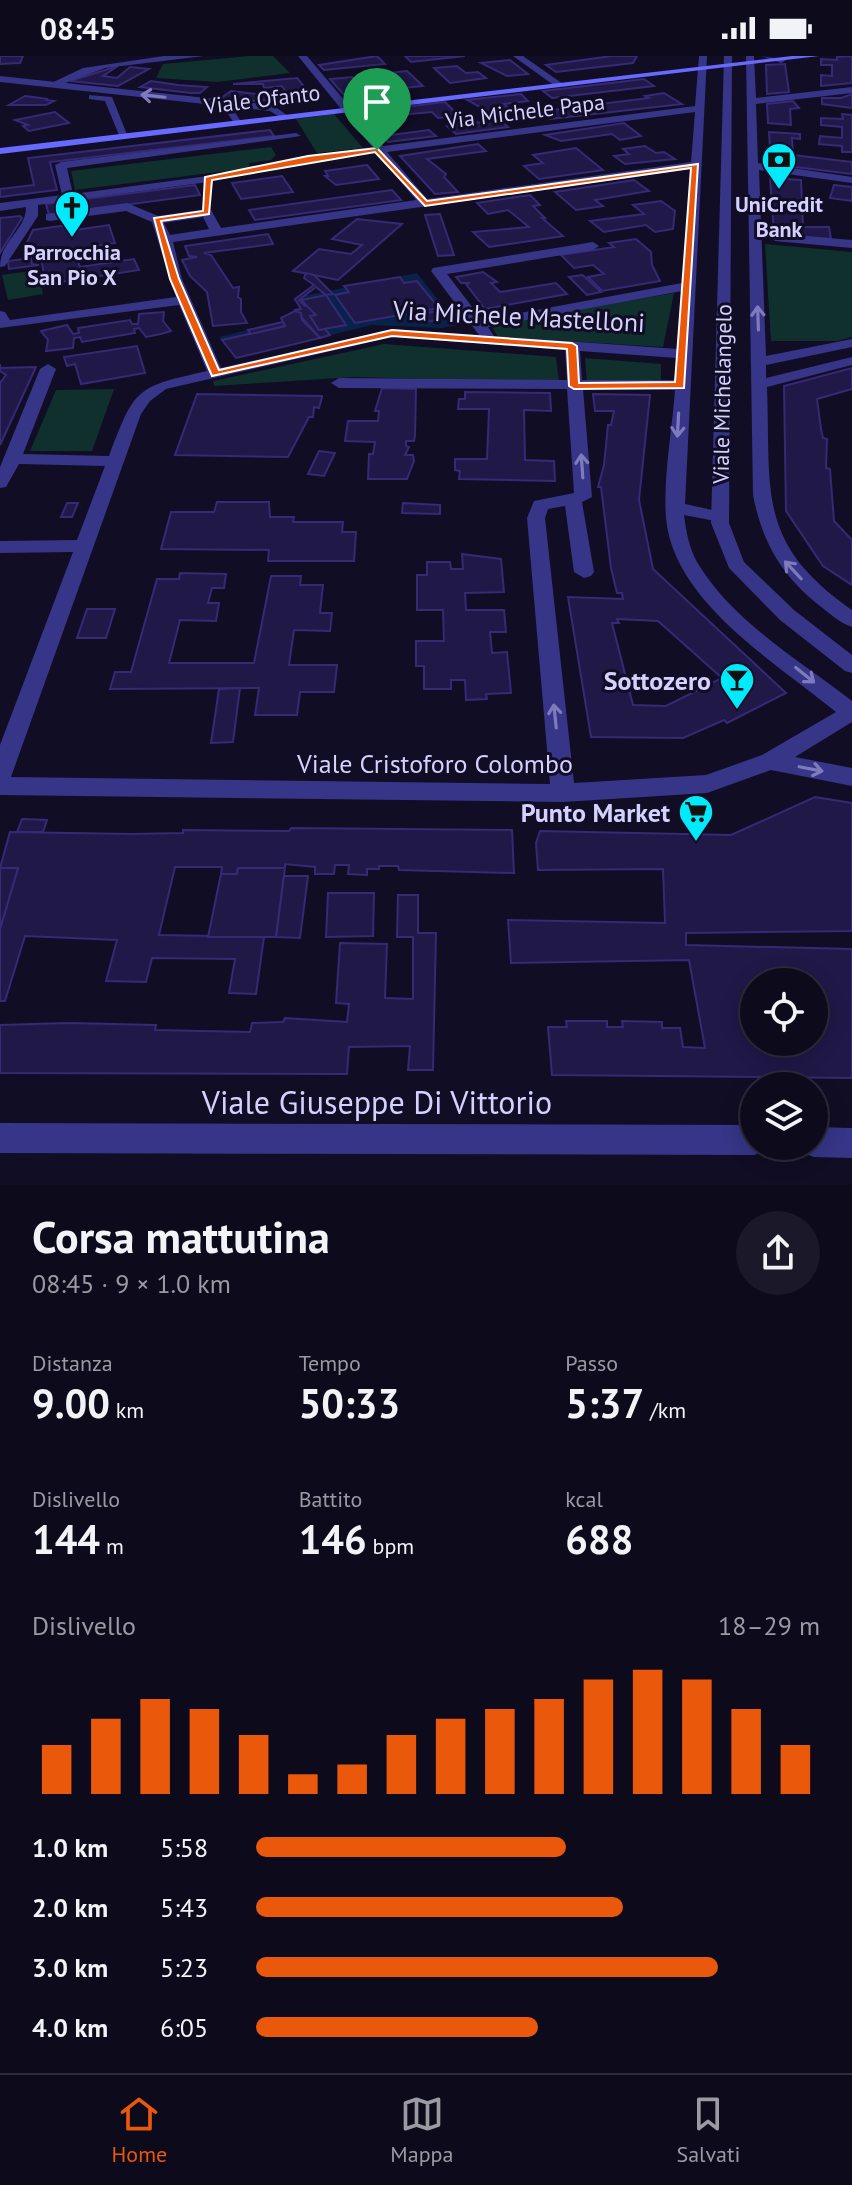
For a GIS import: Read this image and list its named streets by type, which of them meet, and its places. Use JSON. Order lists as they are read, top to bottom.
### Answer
{
  "streets": {
    "main road": ["Viale Ofanto"],
    "street": [
      "Via Michele Papa",
      "Via Michele Mastelloni",
      "Viale Michelangelo",
      "Viale Cristoforo Colombo",
      "Viale Giuseppe Di Vittorio"
    ]
  },
  "crossings": [
    ["Viale Ofanto", "Viale Michelangelo"],
    ["Via Michele Papa", "Viale Michelangelo"],
    ["Via Michele Mastelloni", "Viale Michelangelo"],
    ["Viale Michelangelo", "Viale Cristoforo Colombo"]
  ],
  "places": {
    "bank": ["UniCredit Bank"],
    "church": ["Parrocchia San Pio X"],
    "bar": ["Sottozero"],
    "supermarket": ["Punto Market"]
  },
  "page": {
    "status": "08:45",
    "heading": ["Corsa mattutina", "08:45 · 9 × 1.0 km"],
    "stats": [
      ["Distanza", "9.00 km"],
      ["Tempo", "50:33"],
      ["Passo", "5:37 /km"],
      ["Dislivello", "144 m"],
      ["Battito", "146 bpm"],
      ["kcal", "688"]
    ],
    "chart": ["Dislivello", "18–29 m"],
    "list": [
      {
        "name": "1.0 km",
        "note": "5:58"
      },
      {
        "name": "2.0 km",
        "note": "5:43"
      },
      {
        "name": "3.0 km",
        "note": "5:23"
      },
      {
        "name": "4.0 km",
        "note": "6:05"
      }
    ],
    "tabs": ["Home", "Mappa", "Salvati"]
  }
}
